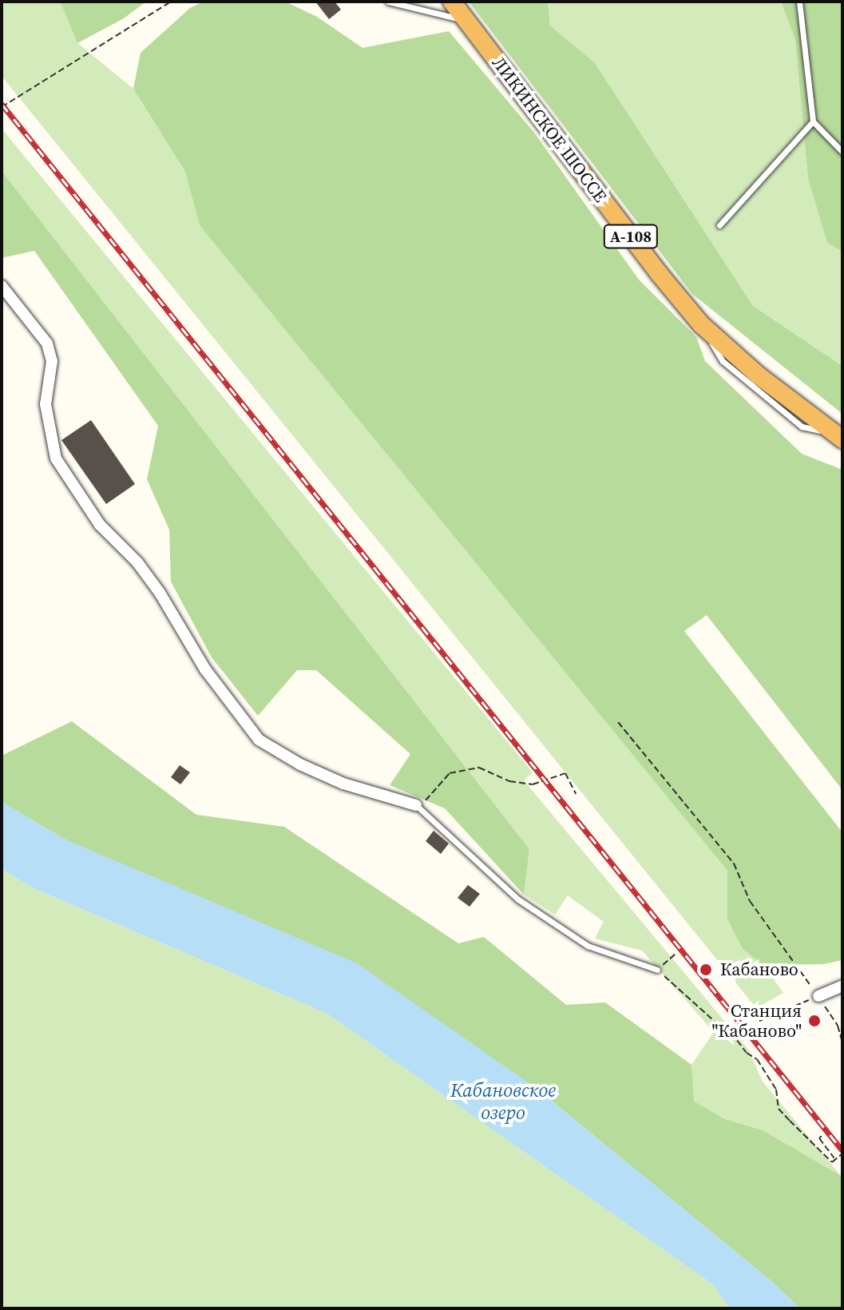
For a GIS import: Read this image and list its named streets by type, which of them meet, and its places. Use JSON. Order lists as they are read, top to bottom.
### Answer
{
  "streets": {
    "highway": ["ЛИКИНСКОЕ ШОССЕ", "А-108"]
  },
  "water": ["Кабановское озеро"],
  "places": ["Кабаново", "Станция \"Кабаново\""]
}
